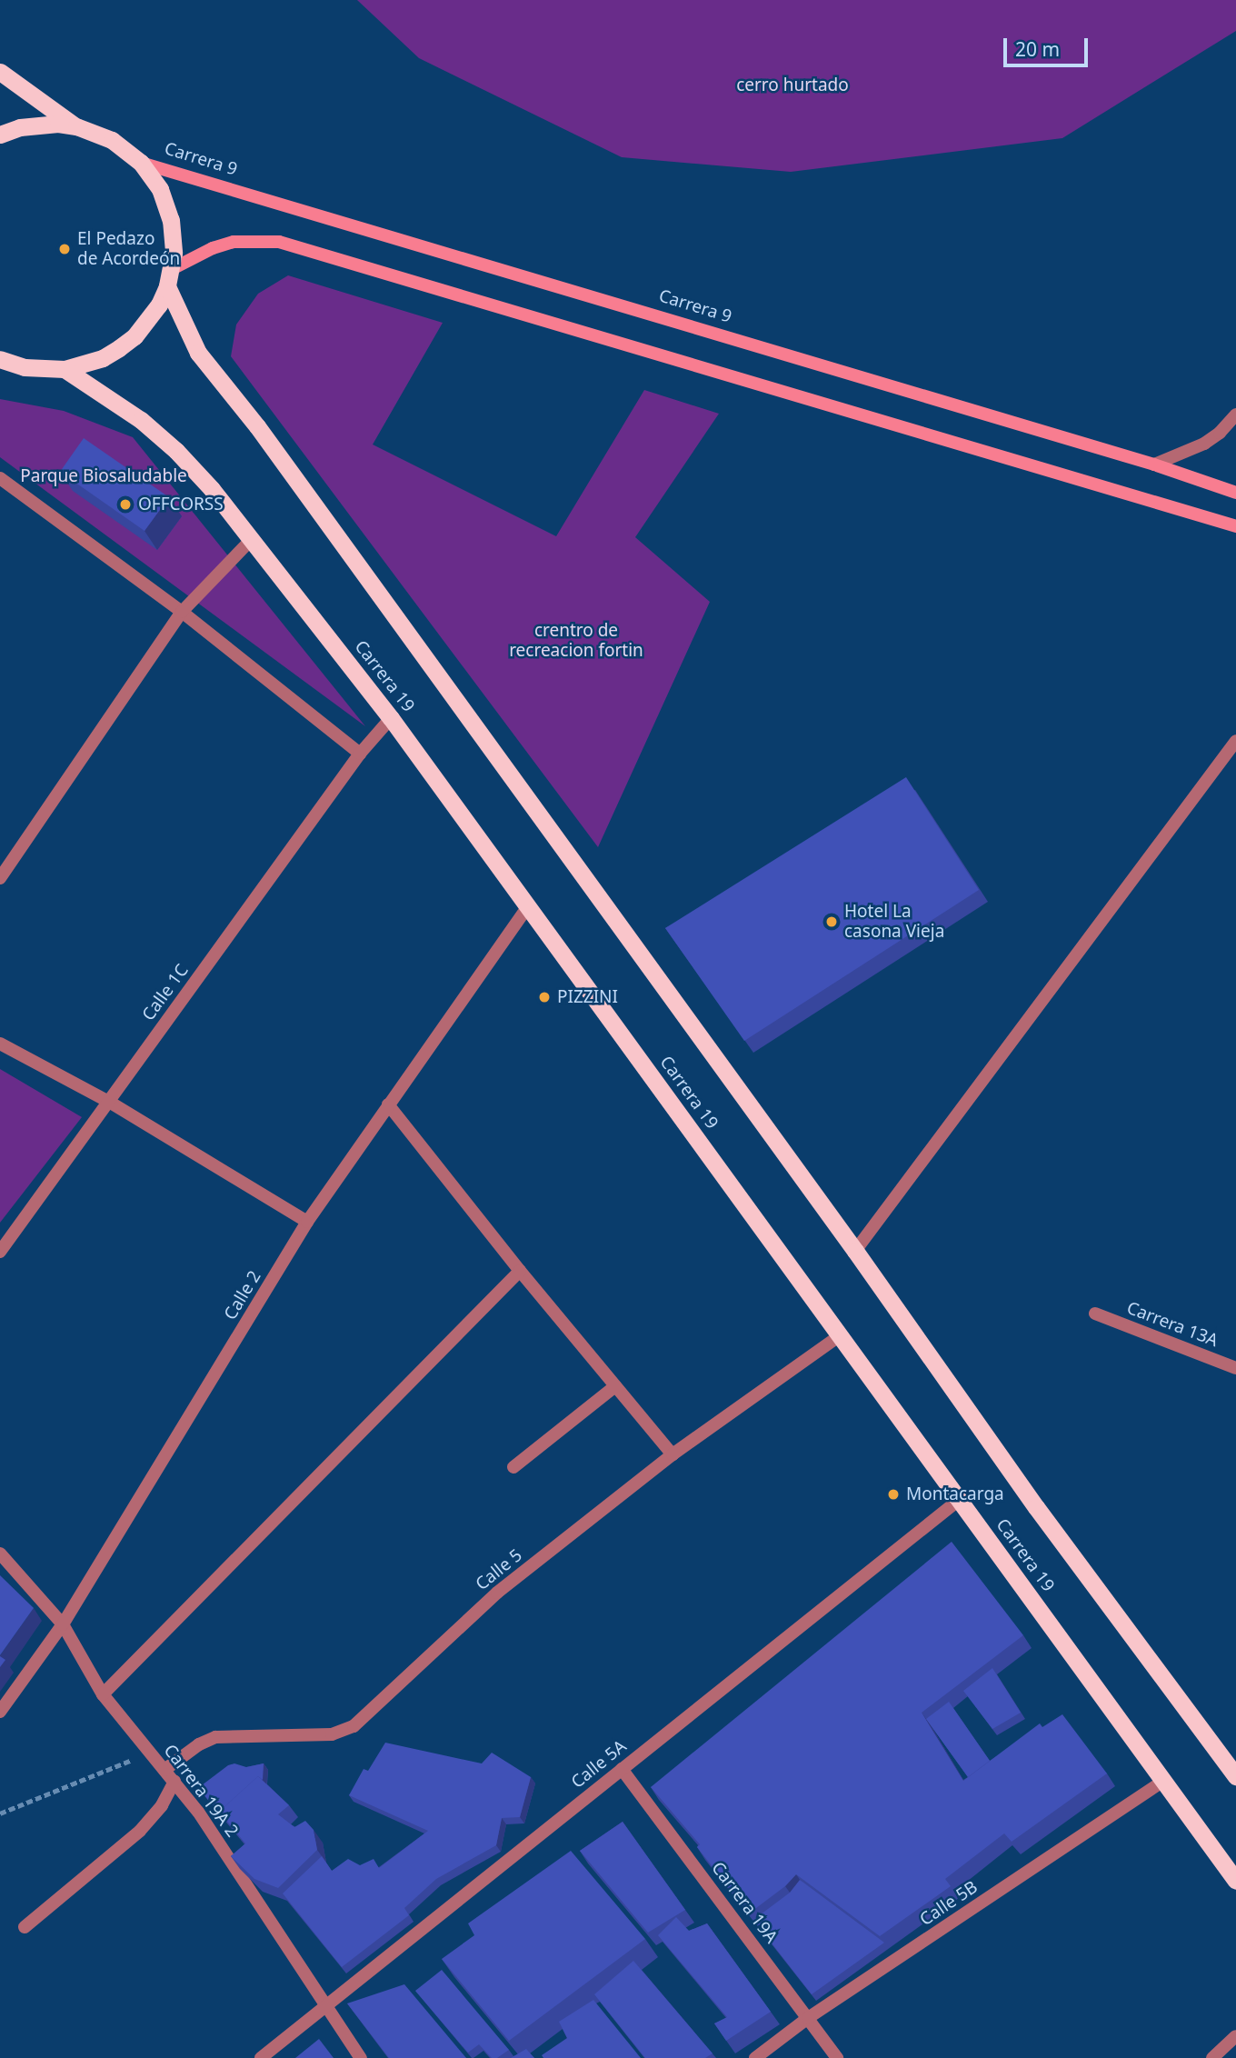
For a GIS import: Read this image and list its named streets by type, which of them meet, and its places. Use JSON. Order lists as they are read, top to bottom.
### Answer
{
  "streets": {
    "highway": ["Carrera 19"],
    "main road": ["Carrera 9"],
    "street": [
      "Calle 1C",
      "Calle 2",
      "Carrera 13A",
      "Calle 5",
      "Calle 5A",
      "Carrera 19A 2",
      "Carrera 19A",
      "Calle 5B"
    ]
  },
  "crossings": [
    ["Carrera 19", "Calle 1C"],
    ["Carrera 19", "Calle 2"],
    ["Carrera 19", "Calle 5"],
    ["Carrera 19", "Calle 5A"],
    ["Carrera 19", "Calle 5B"],
    ["Calle 2", "Carrera 19A 2"],
    ["Calle 5", "Carrera 19A 2"],
    ["Calle 5A", "Carrera 19A 2"],
    ["Calle 5A", "Carrera 19A"],
    ["Carrera 19A", "Calle 5B"]
  ],
  "parks": ["cerro hurtado", "Parque Biosaludable", "crentro de recreacion fortin"],
  "places": [
    "El Pedazo de Acordeón",
    "OFFCORSS",
    "Hotel La casona Vieja",
    "PIZZINI",
    "Montacarga"
  ],
  "scale_bar": "20 m"
}
